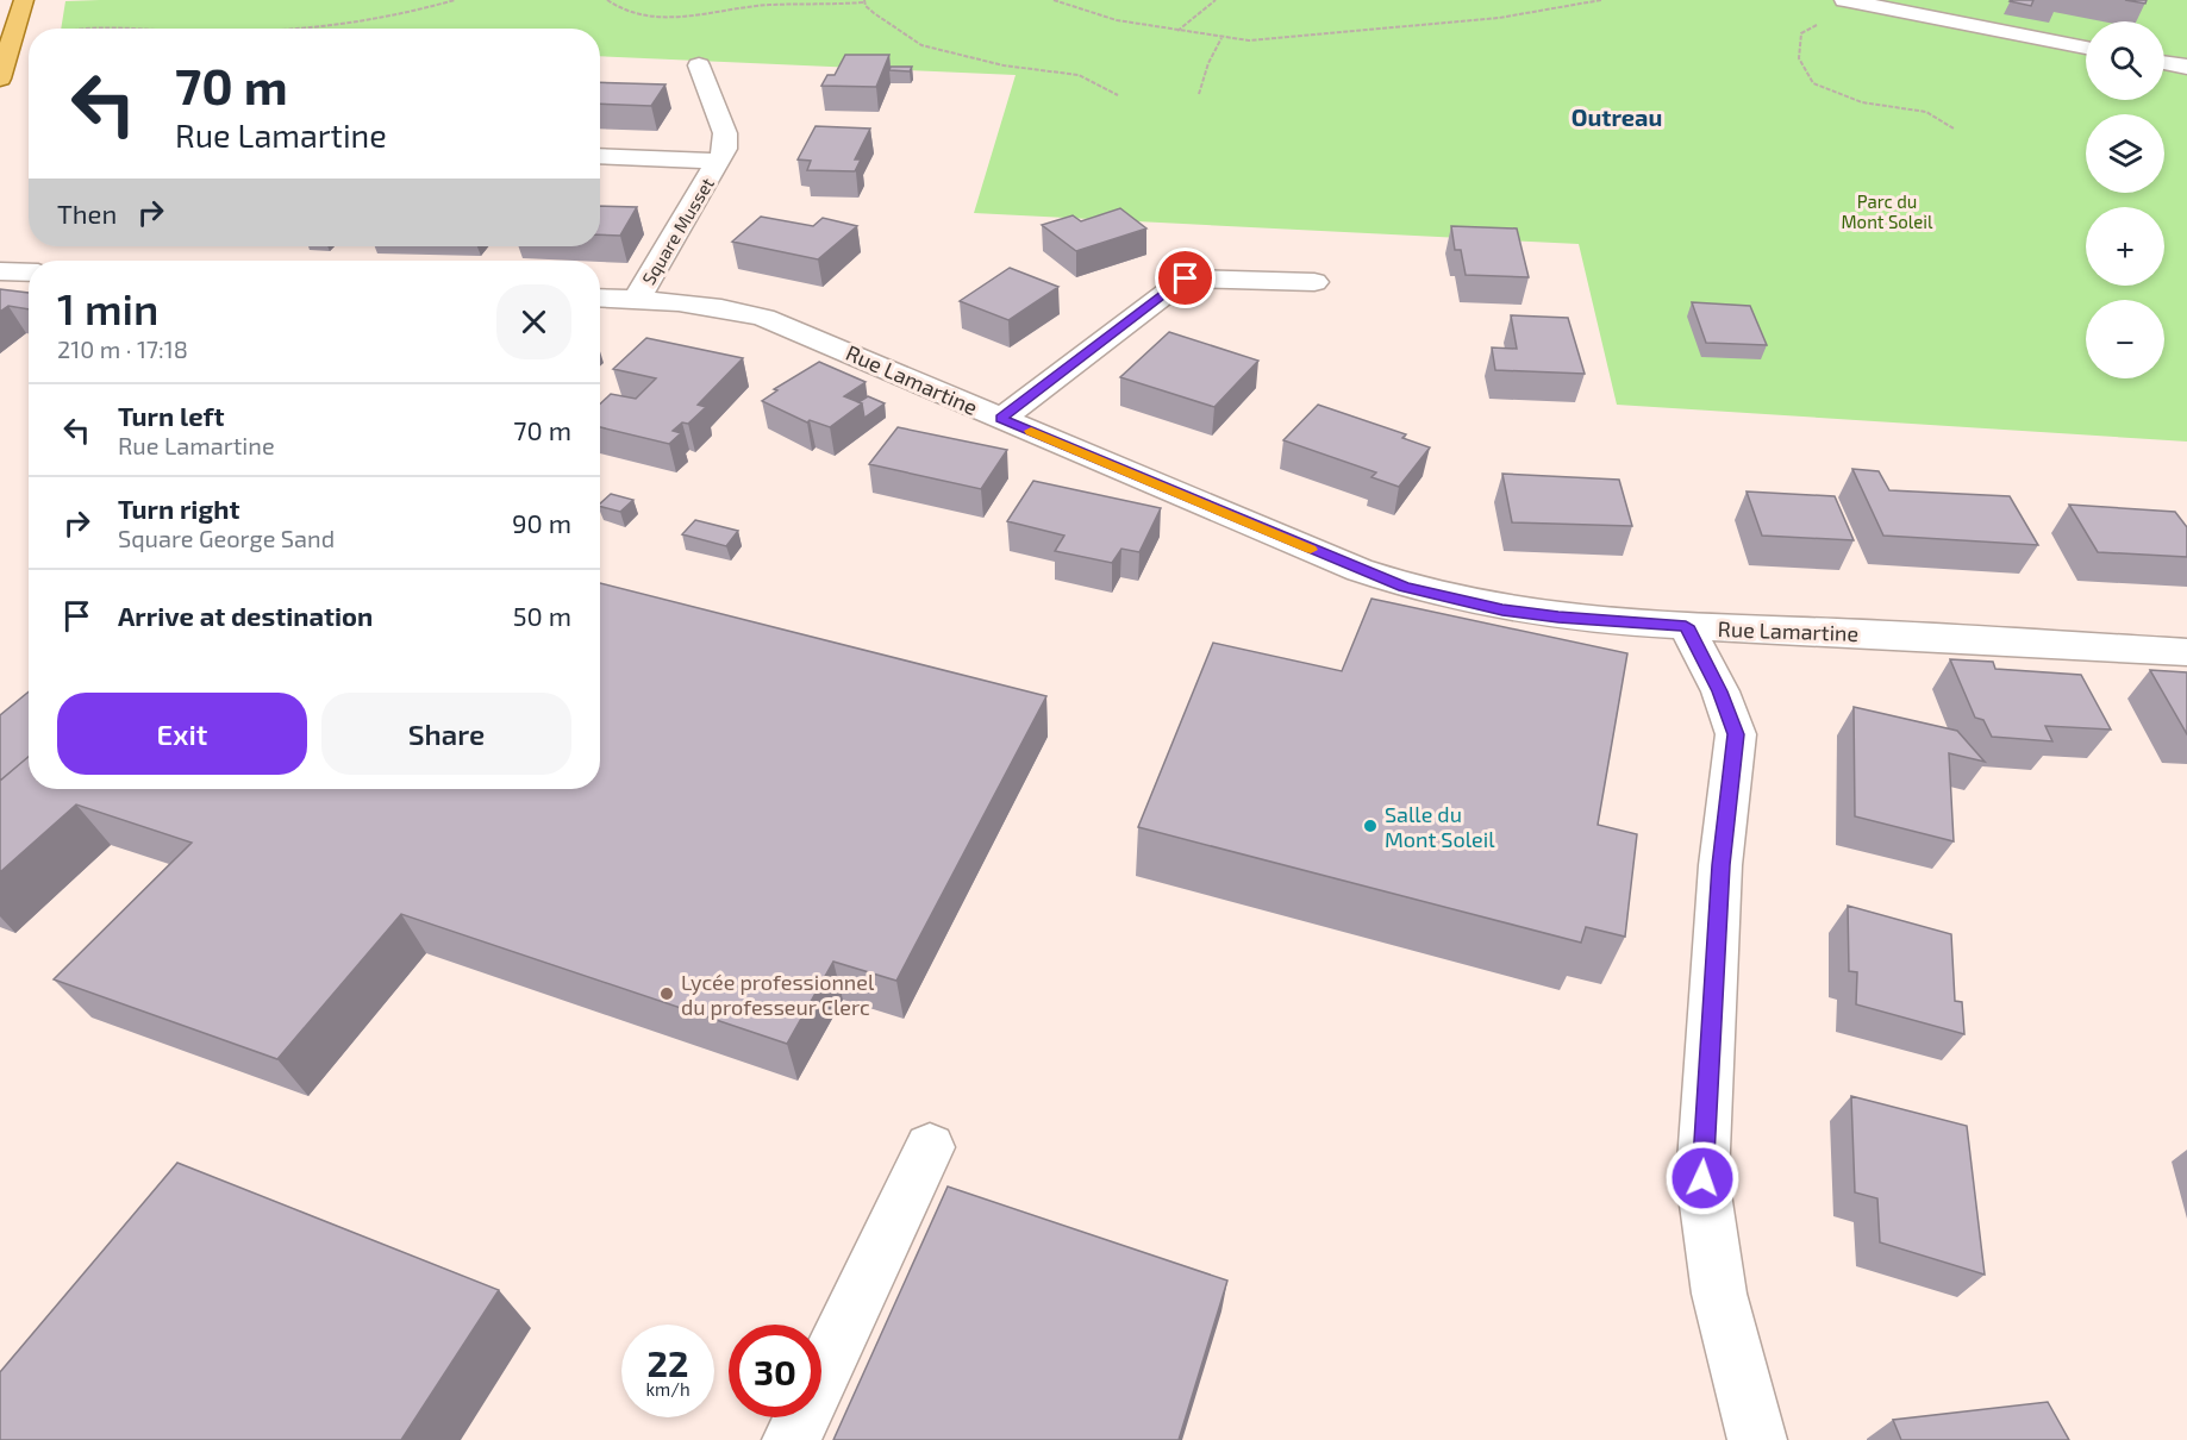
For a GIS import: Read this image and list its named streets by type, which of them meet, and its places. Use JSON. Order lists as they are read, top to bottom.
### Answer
{
  "streets": {
    "street": ["Square Musset", "Rue Lamartine"]
  },
  "crossings": [
    ["Square Musset", "Rue Lamartine"]
  ],
  "districts": ["Outreau"],
  "parks": ["Parc du Mont Soleil"],
  "places": ["Salle du Mont Soleil", "Lycée professionnel du professeur Clerc"],
  "page": {
    "map_buttons": ["+", "−"],
    "turn": ["70 m", "Rue Lamartine"],
    "then": "Then",
    "heading": ["1 min", "210 m · 17:18"],
    "list": [
      {
        "name": "Turn left",
        "note": "Rue Lamartine",
        "value": "70 m"
      },
      {
        "name": "Turn right",
        "note": "Square George Sand",
        "value": "90 m"
      },
      {
        "name": "Arrive at destination",
        "value": "50 m"
      }
    ],
    "buttons": ["Exit", "Share"],
    "speed": "22 km/h",
    "limit": "30"
  }
}
